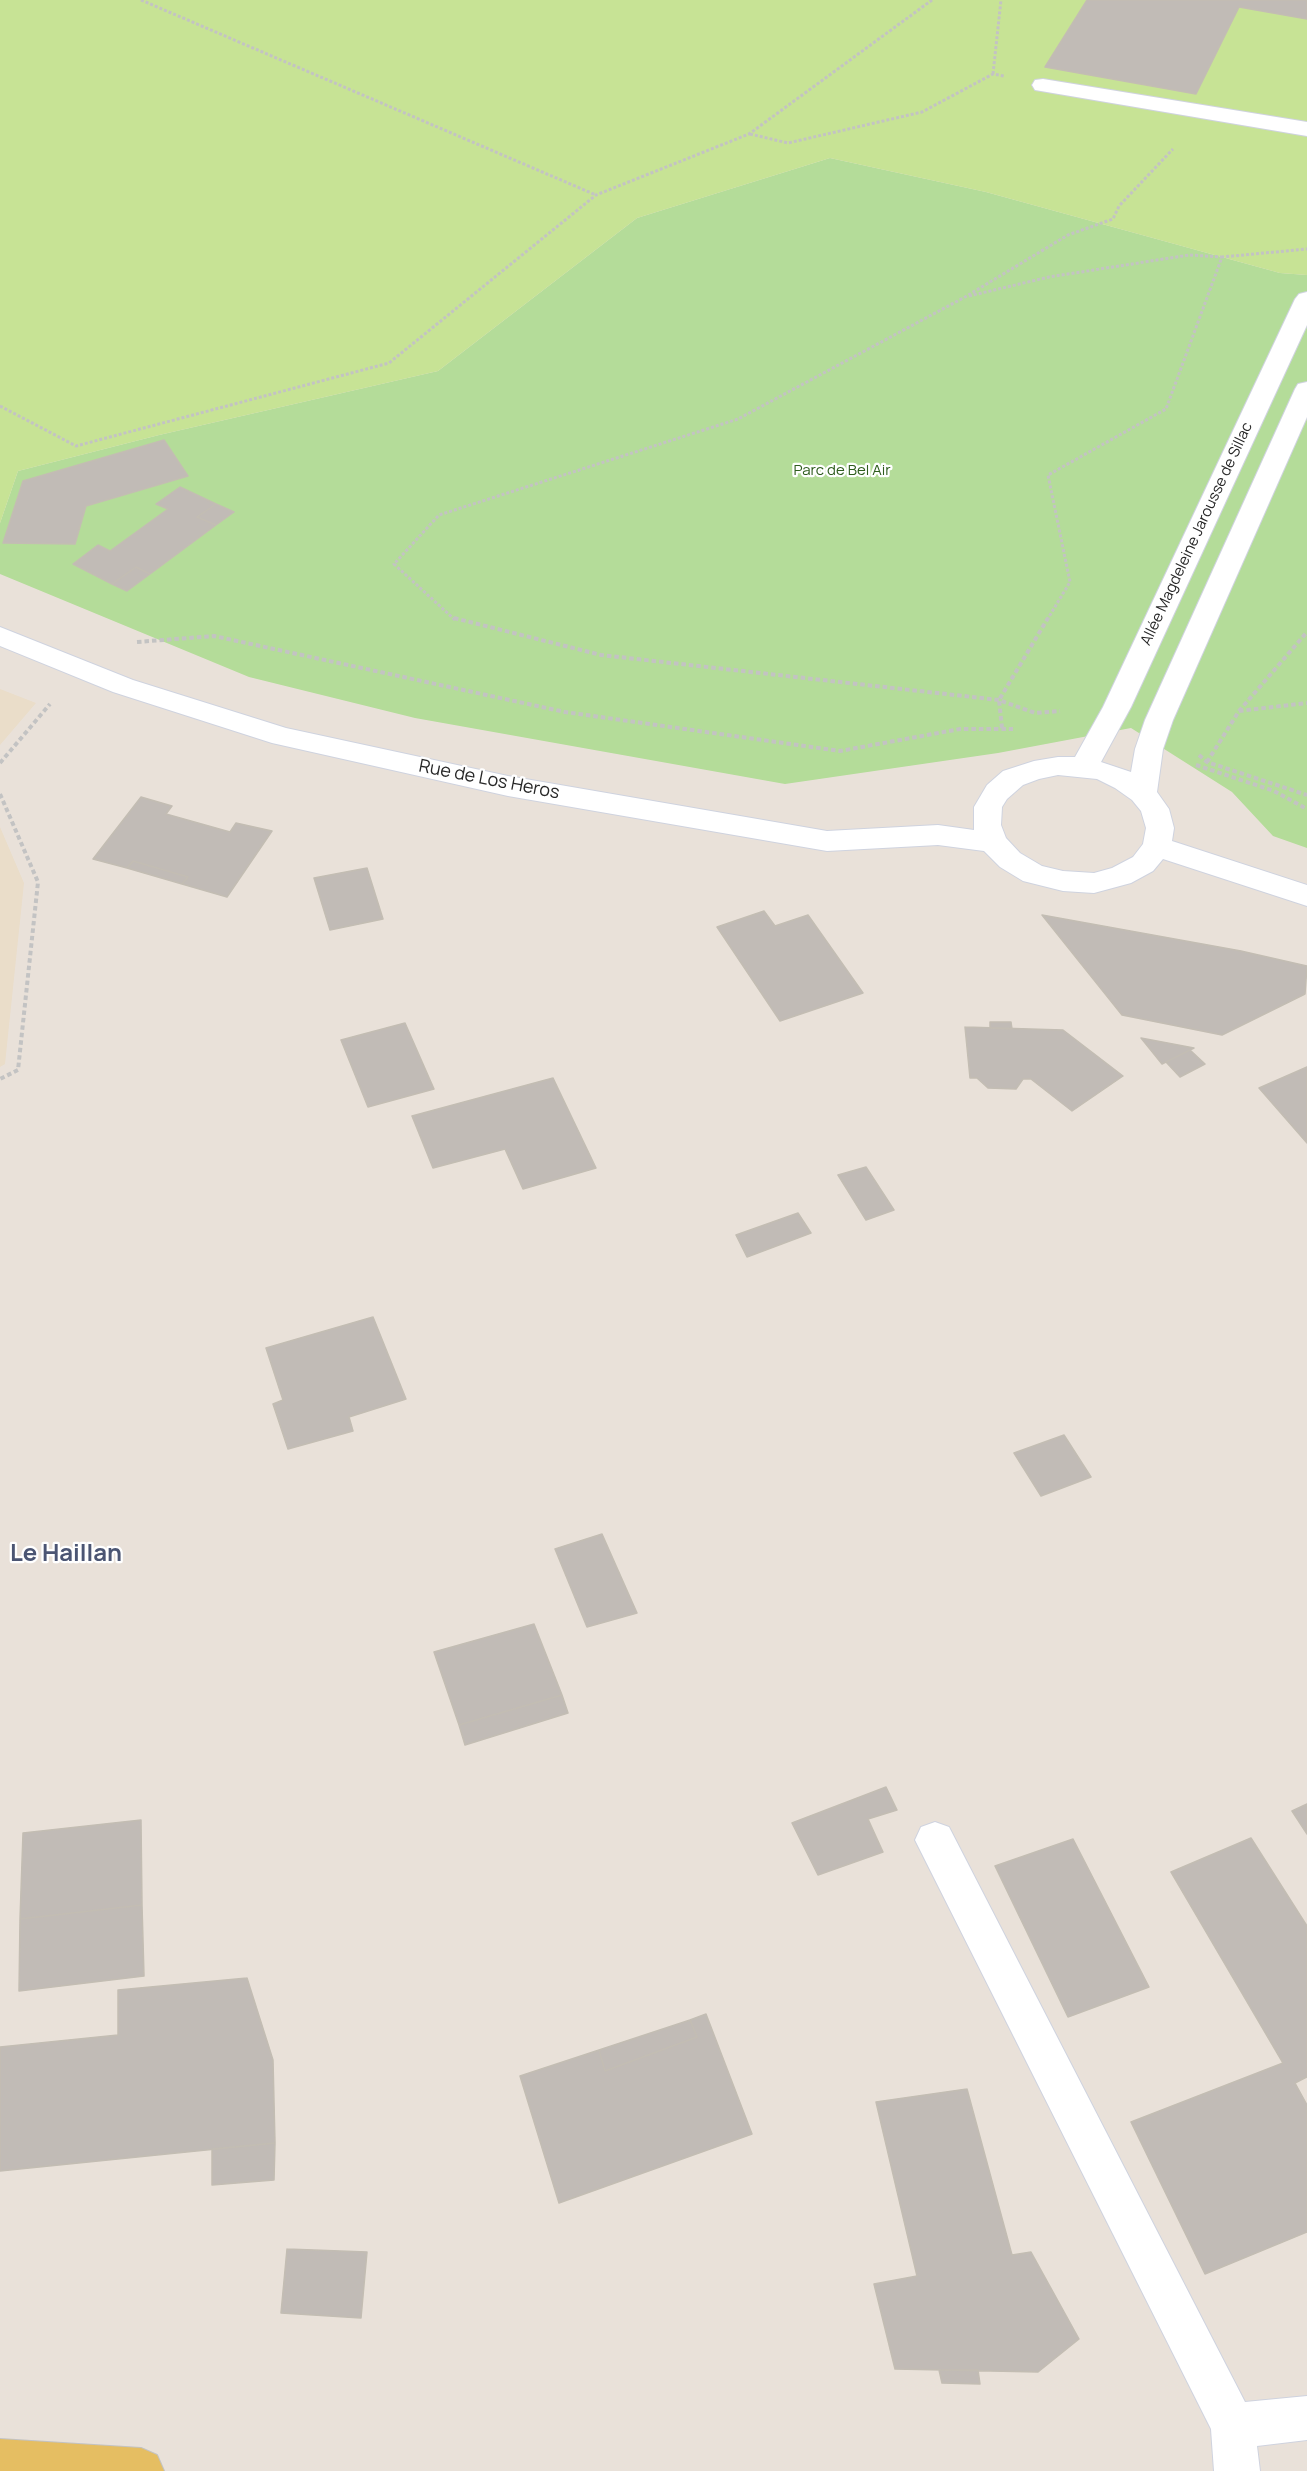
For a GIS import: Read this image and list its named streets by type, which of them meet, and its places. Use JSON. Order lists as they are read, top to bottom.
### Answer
{
  "streets": {
    "street": ["Allée Magdeleine Jarousse de Sillac", "Rue de Los Heros"]
  },
  "crossings": [
    ["Allée Magdeleine Jarousse de Sillac", "Rue de Los Heros"]
  ],
  "districts": ["Le Haillan"],
  "parks": ["Parc de Bel Air"]
}
